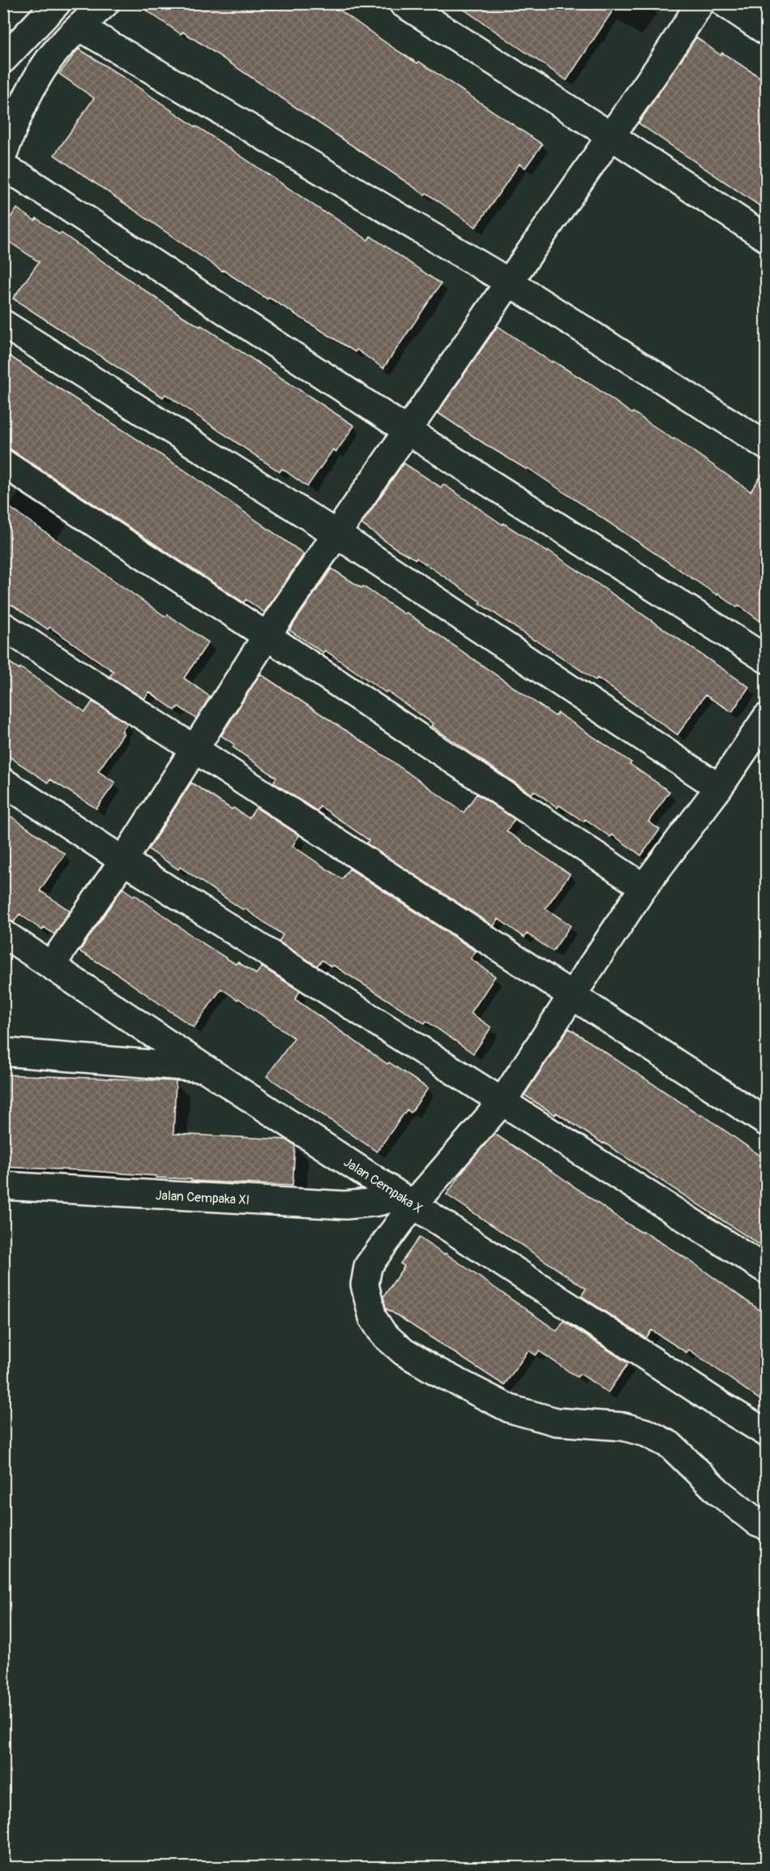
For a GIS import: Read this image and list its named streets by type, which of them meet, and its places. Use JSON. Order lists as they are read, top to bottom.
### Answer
{
  "streets": {
    "street": ["Jalan Cempaka X", "Jalan Cempaka XI"]
  },
  "crossings": [
    ["Jalan Cempaka X", "Jalan Cempaka XI"]
  ]
}
